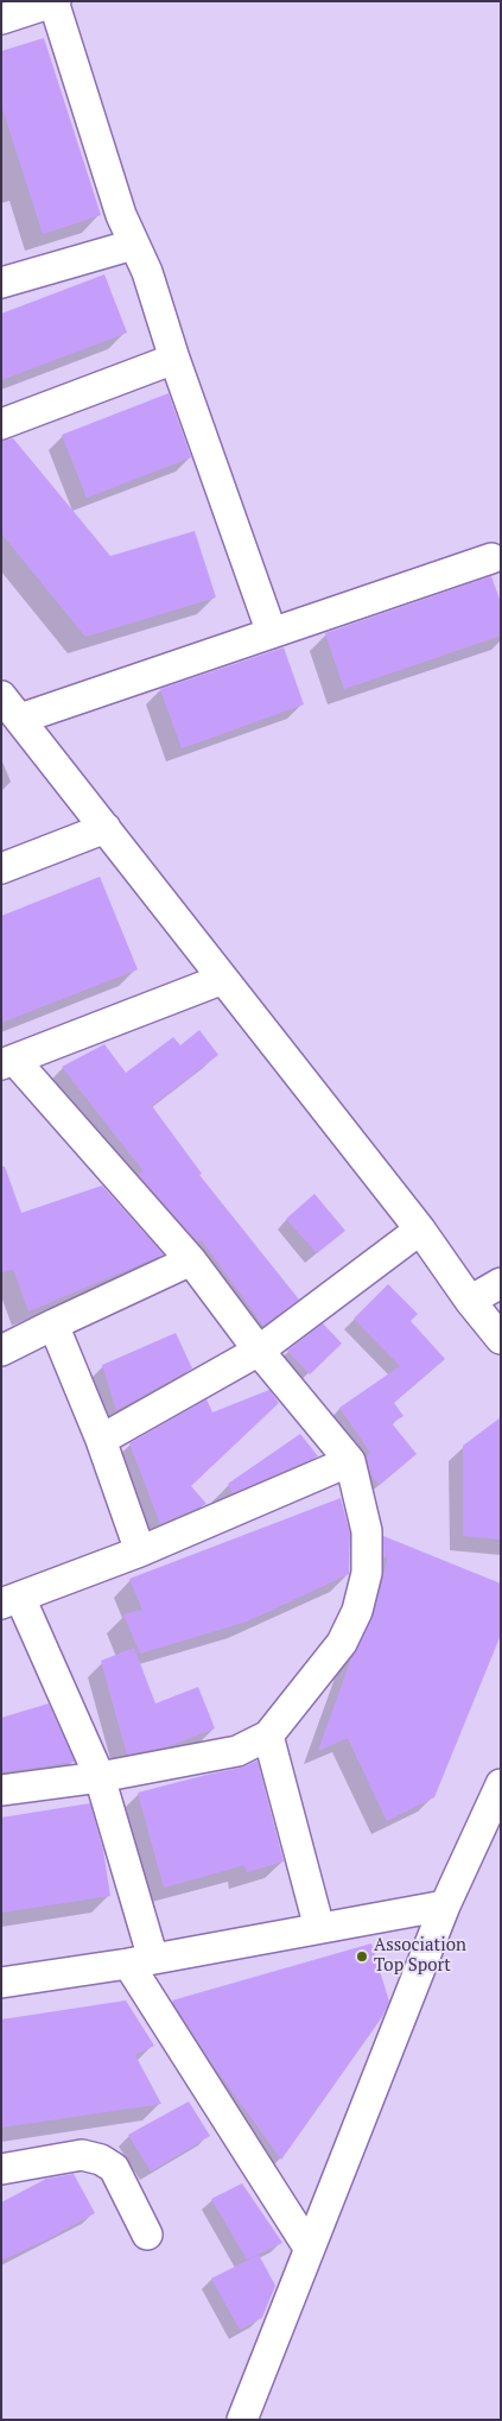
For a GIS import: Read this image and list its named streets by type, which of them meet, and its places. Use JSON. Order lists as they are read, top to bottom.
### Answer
{
  "places": ["Association Top Sport"]
}
